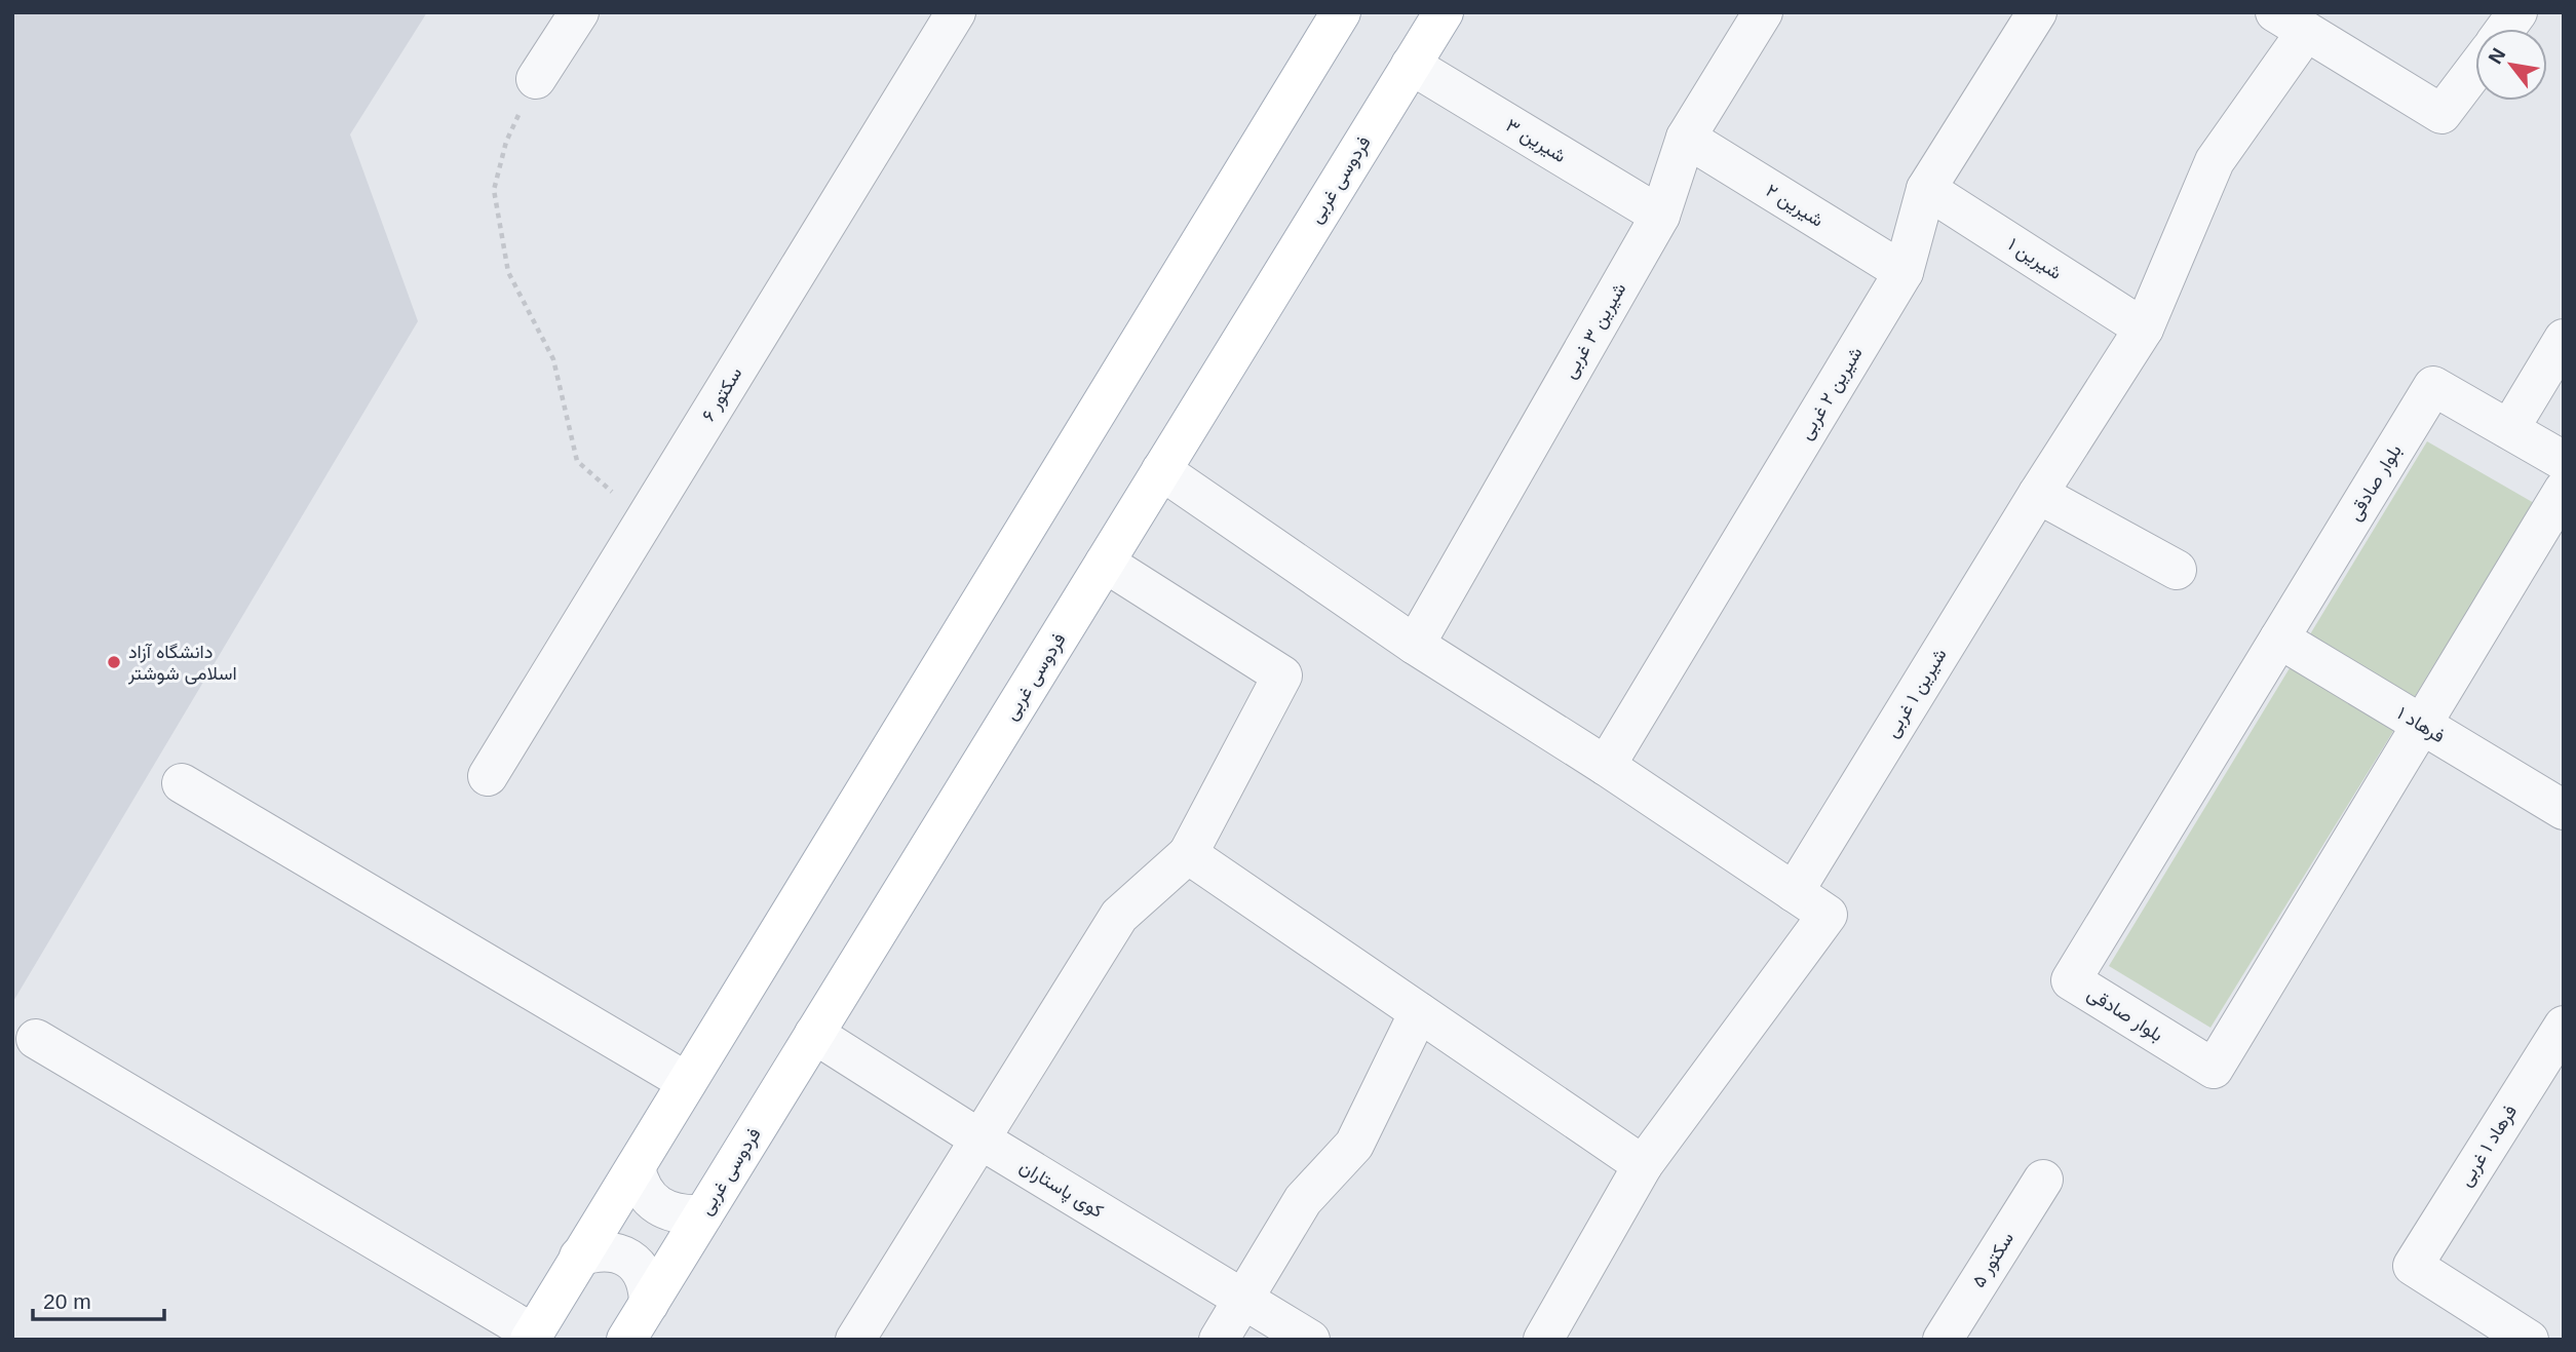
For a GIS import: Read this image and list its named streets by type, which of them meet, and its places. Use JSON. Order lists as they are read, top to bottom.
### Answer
{
  "streets": {
    "main road": ["فردوسی غربی"],
    "street": [
      "شیرین ۳",
      "شیرین ۲",
      "شیرین ۱",
      "شیرین ۳ غربی",
      "شیرین ۲ غربی",
      "سکتور ۶",
      "بلوار صادقی",
      "شیرین ۱ غربی",
      "فرهاد ۱",
      "فرهاد ۱ غربی",
      "کوی پاستاران",
      "سکتور ۵"
    ]
  },
  "crossings": [
    ["شیرین ۳", "فردوسی غربی"],
    ["شیرین ۳", "شیرین ۳ غربی"],
    ["فردوسی غربی", "کوی پاستاران"],
    ["شیرین ۲", "شیرین ۳ غربی"],
    ["شیرین ۲", "شیرین ۲ غربی"],
    ["شیرین ۱", "شیرین ۲ غربی"],
    ["شیرین ۱", "شیرین ۱ غربی"],
    ["بلوار صادقی", "فرهاد ۱"]
  ],
  "places": ["دانشگاه آزاد اسلامی شوشتر"],
  "scale_bar": "20 m",
  "north": "top left"
}
